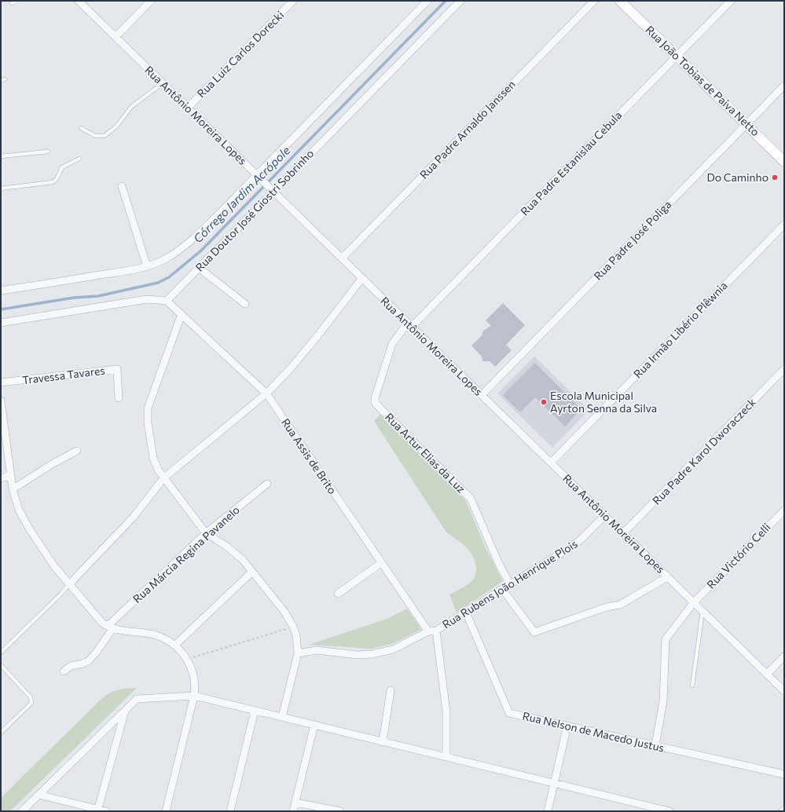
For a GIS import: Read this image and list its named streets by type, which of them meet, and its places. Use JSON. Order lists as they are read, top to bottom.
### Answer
{
  "streets": {
    "street": [
      "Rua Luiz Carlos Dorecki",
      "Rua João Tobias de Paiva Netto",
      "Rua Antônio Moreira Lopes",
      "Rua Padre Arnaldo Janssen",
      "Rua Padre Estanislau Cebula",
      "Rua Doutor José Giostri Sobrinho",
      "Rua Padre José Poliga",
      "Rua Irmão Libério Plêwnia",
      "Travessa Tavares",
      "Rua Padre Karol Dworaczeck",
      "Rua Artur Elias da Luz",
      "Rua Assis de Brito",
      "Rua Márcia Regina Pavanelo",
      "Rua Victório Celli",
      "Rua Rubens João Henrique Plois",
      "Rua Nelson de Macedo Justus"
    ]
  },
  "crossings": [
    ["Rua Luiz Carlos Dorecki", "Rua Antônio Moreira Lopes"],
    ["Rua João Tobias de Paiva Netto", "Rua Padre Estanislau Cebula"],
    ["Rua João Tobias de Paiva Netto", "Rua Padre José Poliga"],
    ["Rua Antônio Moreira Lopes", "Rua Padre Arnaldo Janssen"],
    ["Rua Antônio Moreira Lopes", "Rua Padre Estanislau Cebula"],
    ["Rua Antônio Moreira Lopes", "Rua Doutor José Giostri Sobrinho"],
    ["Rua Antônio Moreira Lopes", "Rua Padre José Poliga"],
    ["Rua Antônio Moreira Lopes", "Rua Irmão Libério Plêwnia"],
    ["Rua Antônio Moreira Lopes", "Rua Padre Karol Dworaczeck"],
    ["Rua Antônio Moreira Lopes", "Rua Artur Elias da Luz"],
    ["Rua Antônio Moreira Lopes", "Rua Victório Celli"],
    ["Rua Antônio Moreira Lopes", "Rua Rubens João Henrique Plois"],
    ["Rua Padre Estanislau Cebula", "Rua Artur Elias da Luz"],
    ["Rua Doutor José Giostri Sobrinho", "Rua Assis de Brito"],
    ["Rua Artur Elias da Luz", "Rua Rubens João Henrique Plois"],
    ["Rua Assis de Brito", "Rua Rubens João Henrique Plois"],
    ["Rua Victório Celli", "Rua Nelson de Macedo Justus"],
    ["Rua Rubens João Henrique Plois", "Rua Nelson de Macedo Justus"]
  ],
  "water": ["Córrego Jardim Acrópole"],
  "places": ["Do Caminho", "Escola Municipal Ayrton Senna da Silva"]
}
